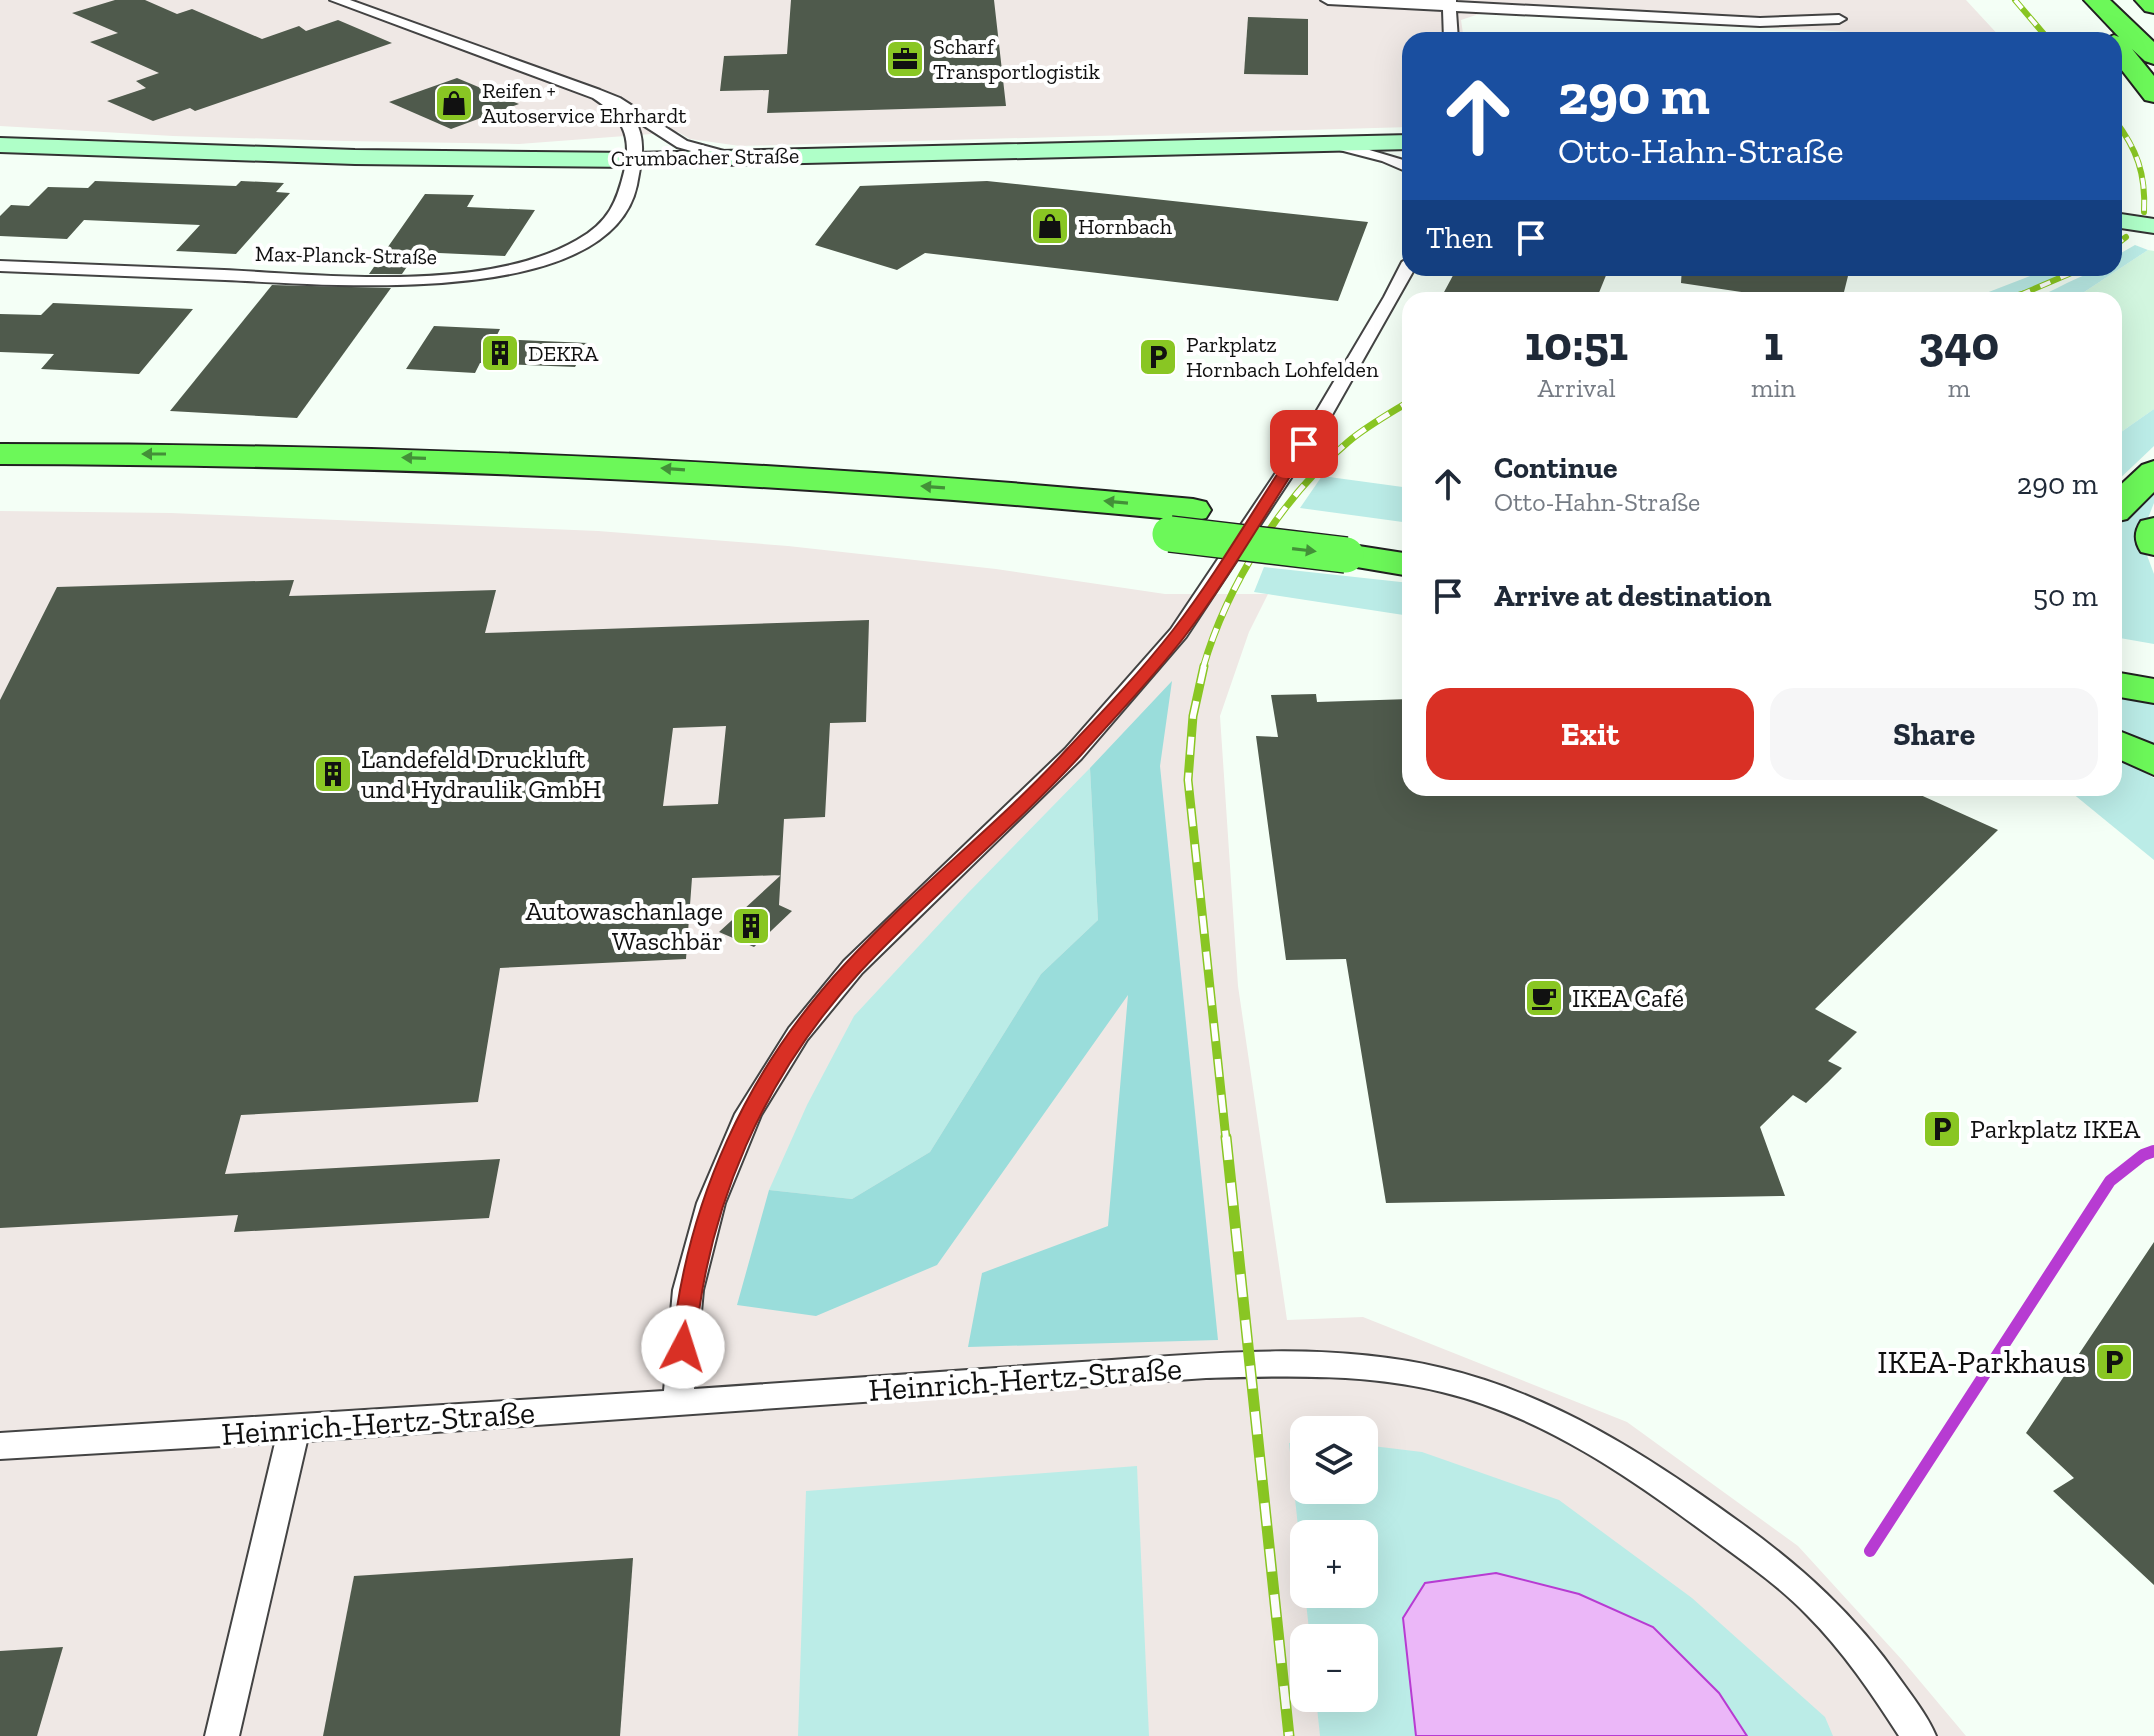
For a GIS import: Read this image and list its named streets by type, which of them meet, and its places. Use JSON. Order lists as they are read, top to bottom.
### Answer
{
  "streets": {
    "main road": ["Crumbacher Straße"],
    "street": ["Max-Planck-Straße", "Heinrich-Hertz-Straße"]
  },
  "crossings": [
    ["Crumbacher Straße", "Max-Planck-Straße"]
  ],
  "places": {
    "office": ["Scharf Transportlogistik"],
    "shop": ["Reifen + Autoservice Ehrhardt", "Hornbach"],
    "building": ["DEKRA", "Landefeld Druckluft und Hydraulik GmbH", "Autowaschanlage Waschbär"],
    "parking": ["Parkplatz Hornbach Lohfelden", "Parkplatz IKEA", "IKEA-Parkhaus"],
    "cafe": ["IKEA Café"]
  },
  "page": {
    "turn": ["290 m", "Otto-Hahn-Straße"],
    "then": "Then",
    "eta": [
      "10:51",
      "Arrival",
      "1",
      "min",
      "340",
      "m"
    ],
    "list": [
      {
        "name": "Continue",
        "note": "Otto-Hahn-Straße",
        "value": "290 m"
      },
      {
        "name": "Arrive at destination",
        "value": "50 m"
      }
    ],
    "buttons": ["Exit", "Share"],
    "map_buttons": ["+", "−"]
  }
}
